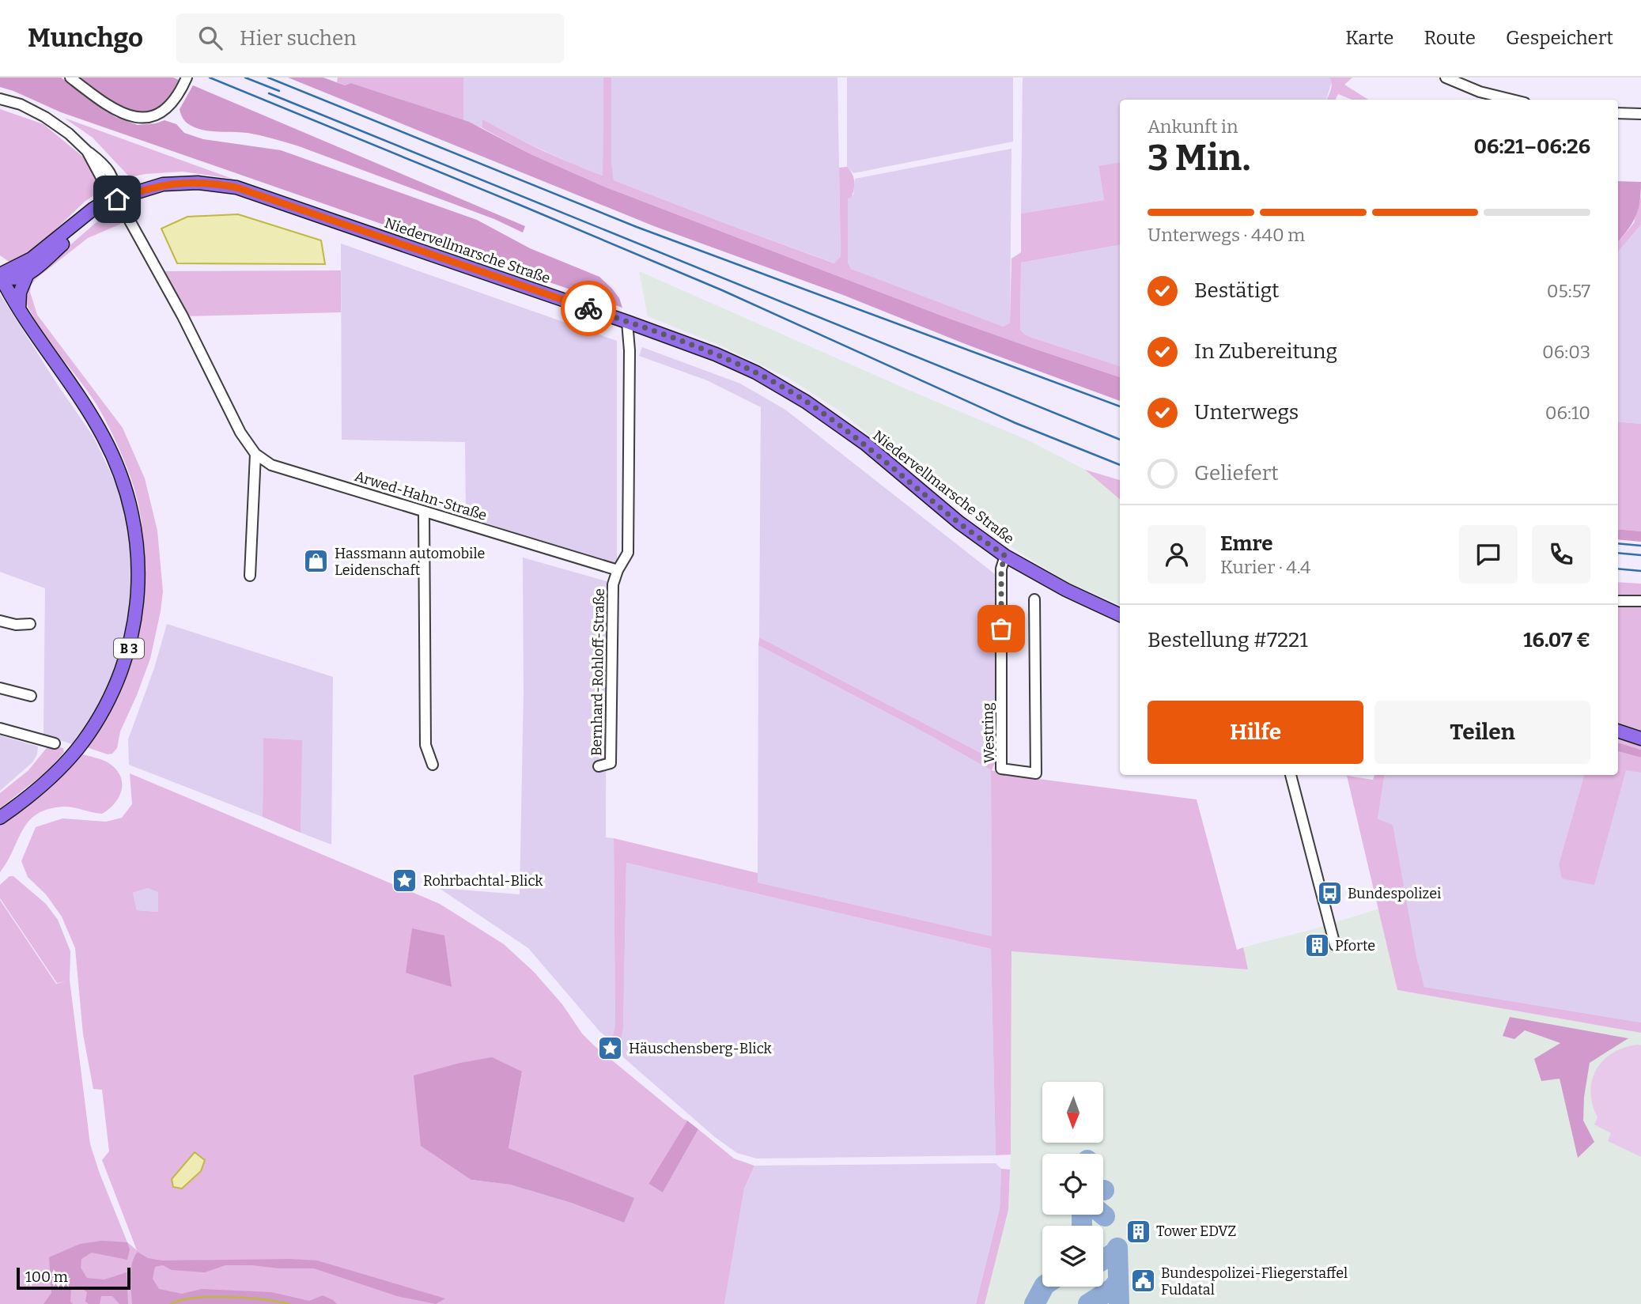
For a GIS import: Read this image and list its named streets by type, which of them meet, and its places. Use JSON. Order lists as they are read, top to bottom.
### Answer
{
  "streets": {
    "main road": ["Niedervellmarsche Straße", "B 3"],
    "street": ["Arwed-Hahn-Straße", "Bernhard-Rohloff-Straße", "Westring"]
  },
  "crossings": [
    ["Niedervellmarsche Straße", "Arwed-Hahn-Straße"],
    ["Niedervellmarsche Straße", "B 3"],
    ["Niedervellmarsche Straße", "Westring"],
    ["Arwed-Hahn-Straße", "Bernhard-Rohloff-Straße"]
  ],
  "places": {
    "shop": ["Hassmann automobile Leidenschaft"],
    "place": ["Rohrbachtal-Blick", "Häuschensberg-Blick"],
    "bus stop": ["Bundespolizei"],
    "building": ["Pforte", "Tower EDVZ"],
    "public building": ["Bundespolizei-Fliegerstaffel Fuldatal"]
  },
  "scale_bar": "100 m",
  "north": "bottom",
  "page": {
    "header": "Munchgo",
    "search": "Hier suchen",
    "nav": ["Karte", "Route", "Gespeichert"],
    "heading": ["3 Min.", "Ankunft in", "06:21–06:26"],
    "panel": [
      "Emre",
      "Kurier · 4.4",
      "Bestellung #7221",
      "16.07 €"
    ],
    "bar": "Unterwegs · 440 m",
    "list": [
      ["Bestätigt", "05:57"],
      ["In Zubereitung", "06:03"],
      ["Unterwegs", "06:10"],
      "Geliefert"
    ],
    "buttons": ["Hilfe", "Teilen"],
    "scale": "100 m"
  }
}
